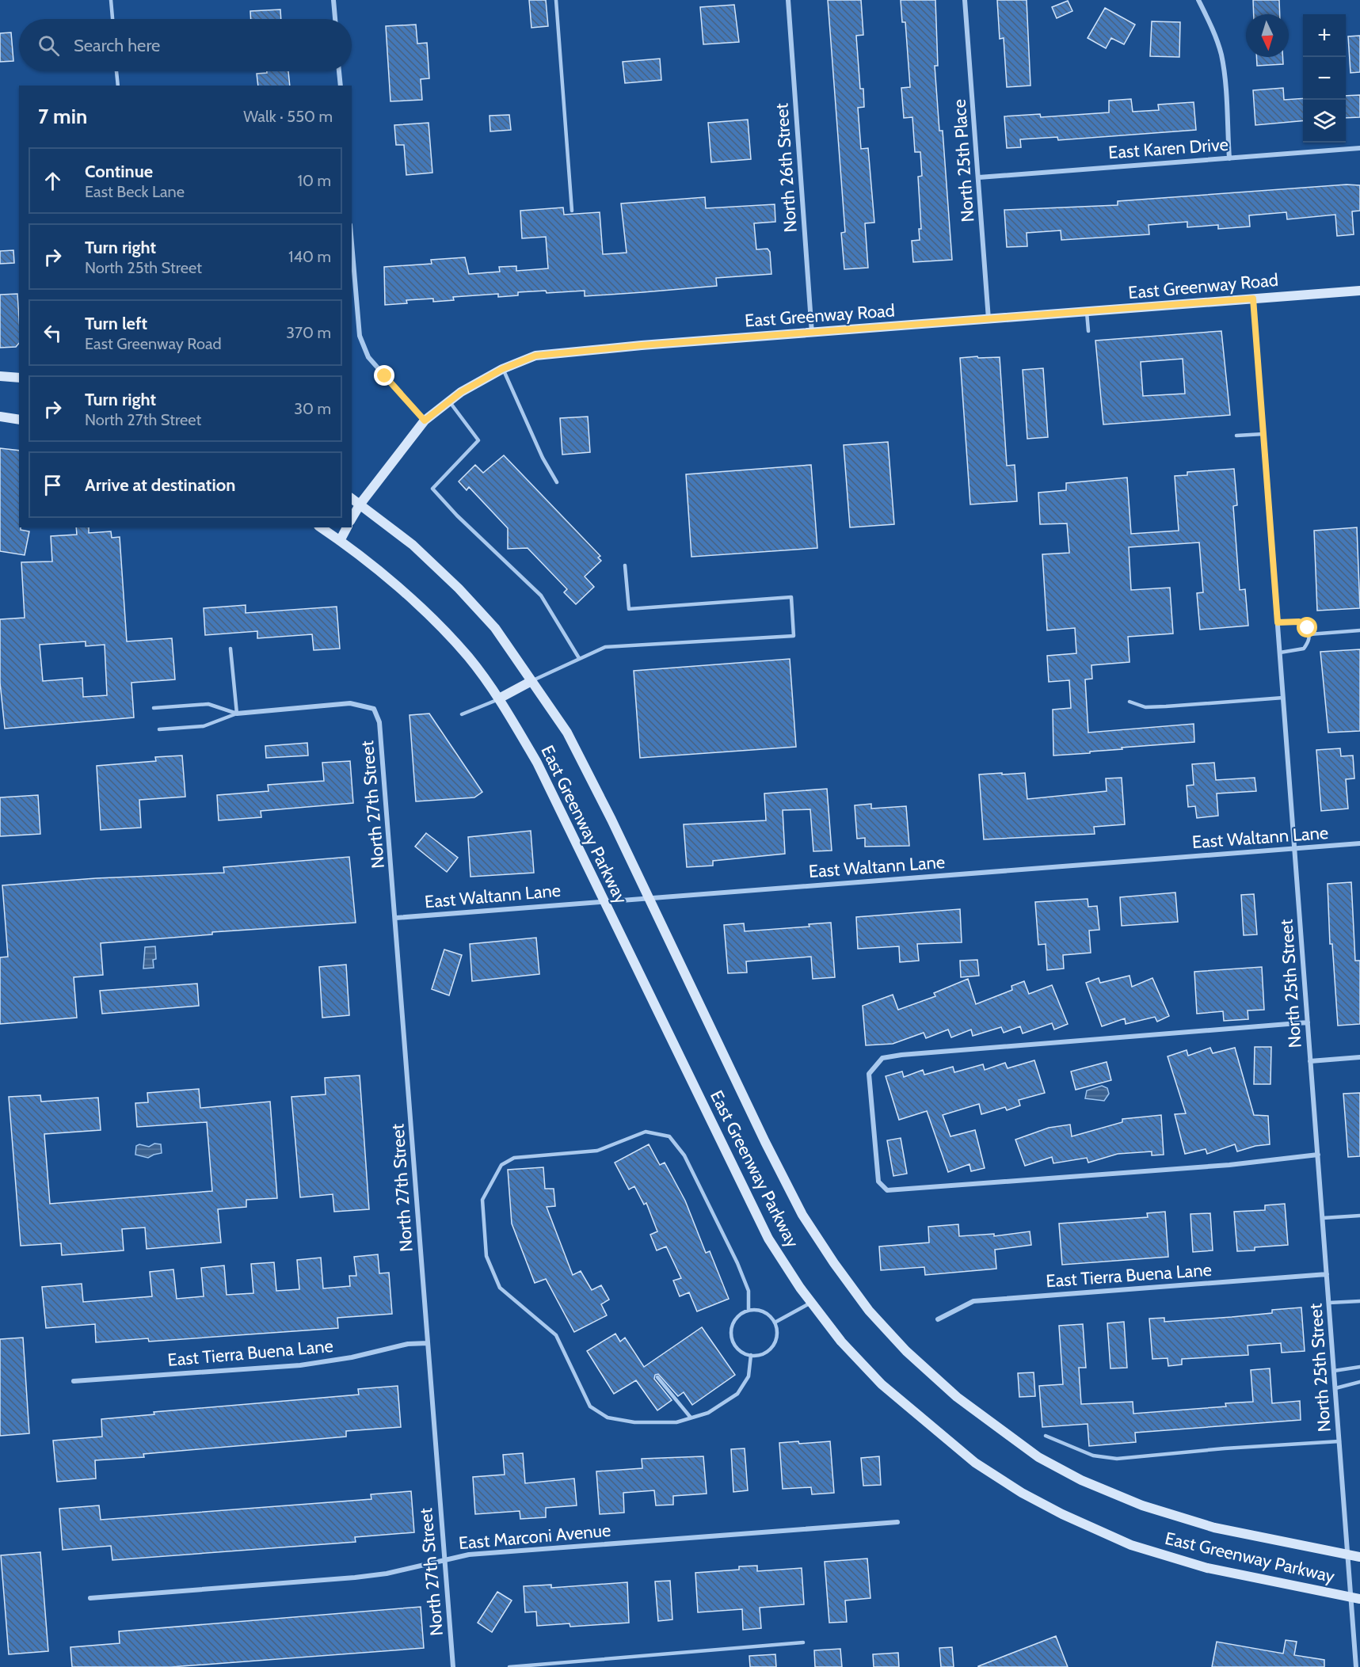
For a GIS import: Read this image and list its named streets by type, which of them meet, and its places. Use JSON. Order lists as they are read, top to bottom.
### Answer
{
  "streets": {
    "main road": ["East Greenway Road", "East Greenway Parkway"],
    "street": [
      "East Karen Drive",
      "North 25th Place",
      "North 26th Street",
      "North 27th Street",
      "East Waltann Lane",
      "North 25th Street",
      "East Tierra Buena Lane",
      "East Marconi Avenue"
    ]
  },
  "crossings": [
    ["East Karen Drive", "North 25th Place"],
    ["North 25th Place", "East Greenway Road"],
    ["North 26th Street", "East Greenway Road"],
    ["East Greenway Road", "East Greenway Parkway"],
    ["East Greenway Road", "North 25th Street"],
    ["North 27th Street", "East Waltann Lane"],
    ["North 27th Street", "East Tierra Buena Lane"],
    ["North 27th Street", "East Marconi Avenue"],
    ["East Greenway Parkway", "East Waltann Lane"],
    ["East Greenway Parkway", "North 25th Street"],
    ["East Waltann Lane", "North 25th Street"],
    ["North 25th Street", "East Tierra Buena Lane"]
  ],
  "north": "bottom",
  "page": {
    "map_buttons": ["+", "−"],
    "search": "Search here",
    "heading": ["7 min", "Walk · 550 m"],
    "list": [
      ["Continue", "East Beck Lane", "10 m"],
      ["Turn right", "North 25th Street", "140 m"],
      ["Turn left", "East Greenway Road", "370 m"],
      ["Turn right", "North 27th Street", "30 m"],
      "Arrive at destination"
    ]
  }
}
